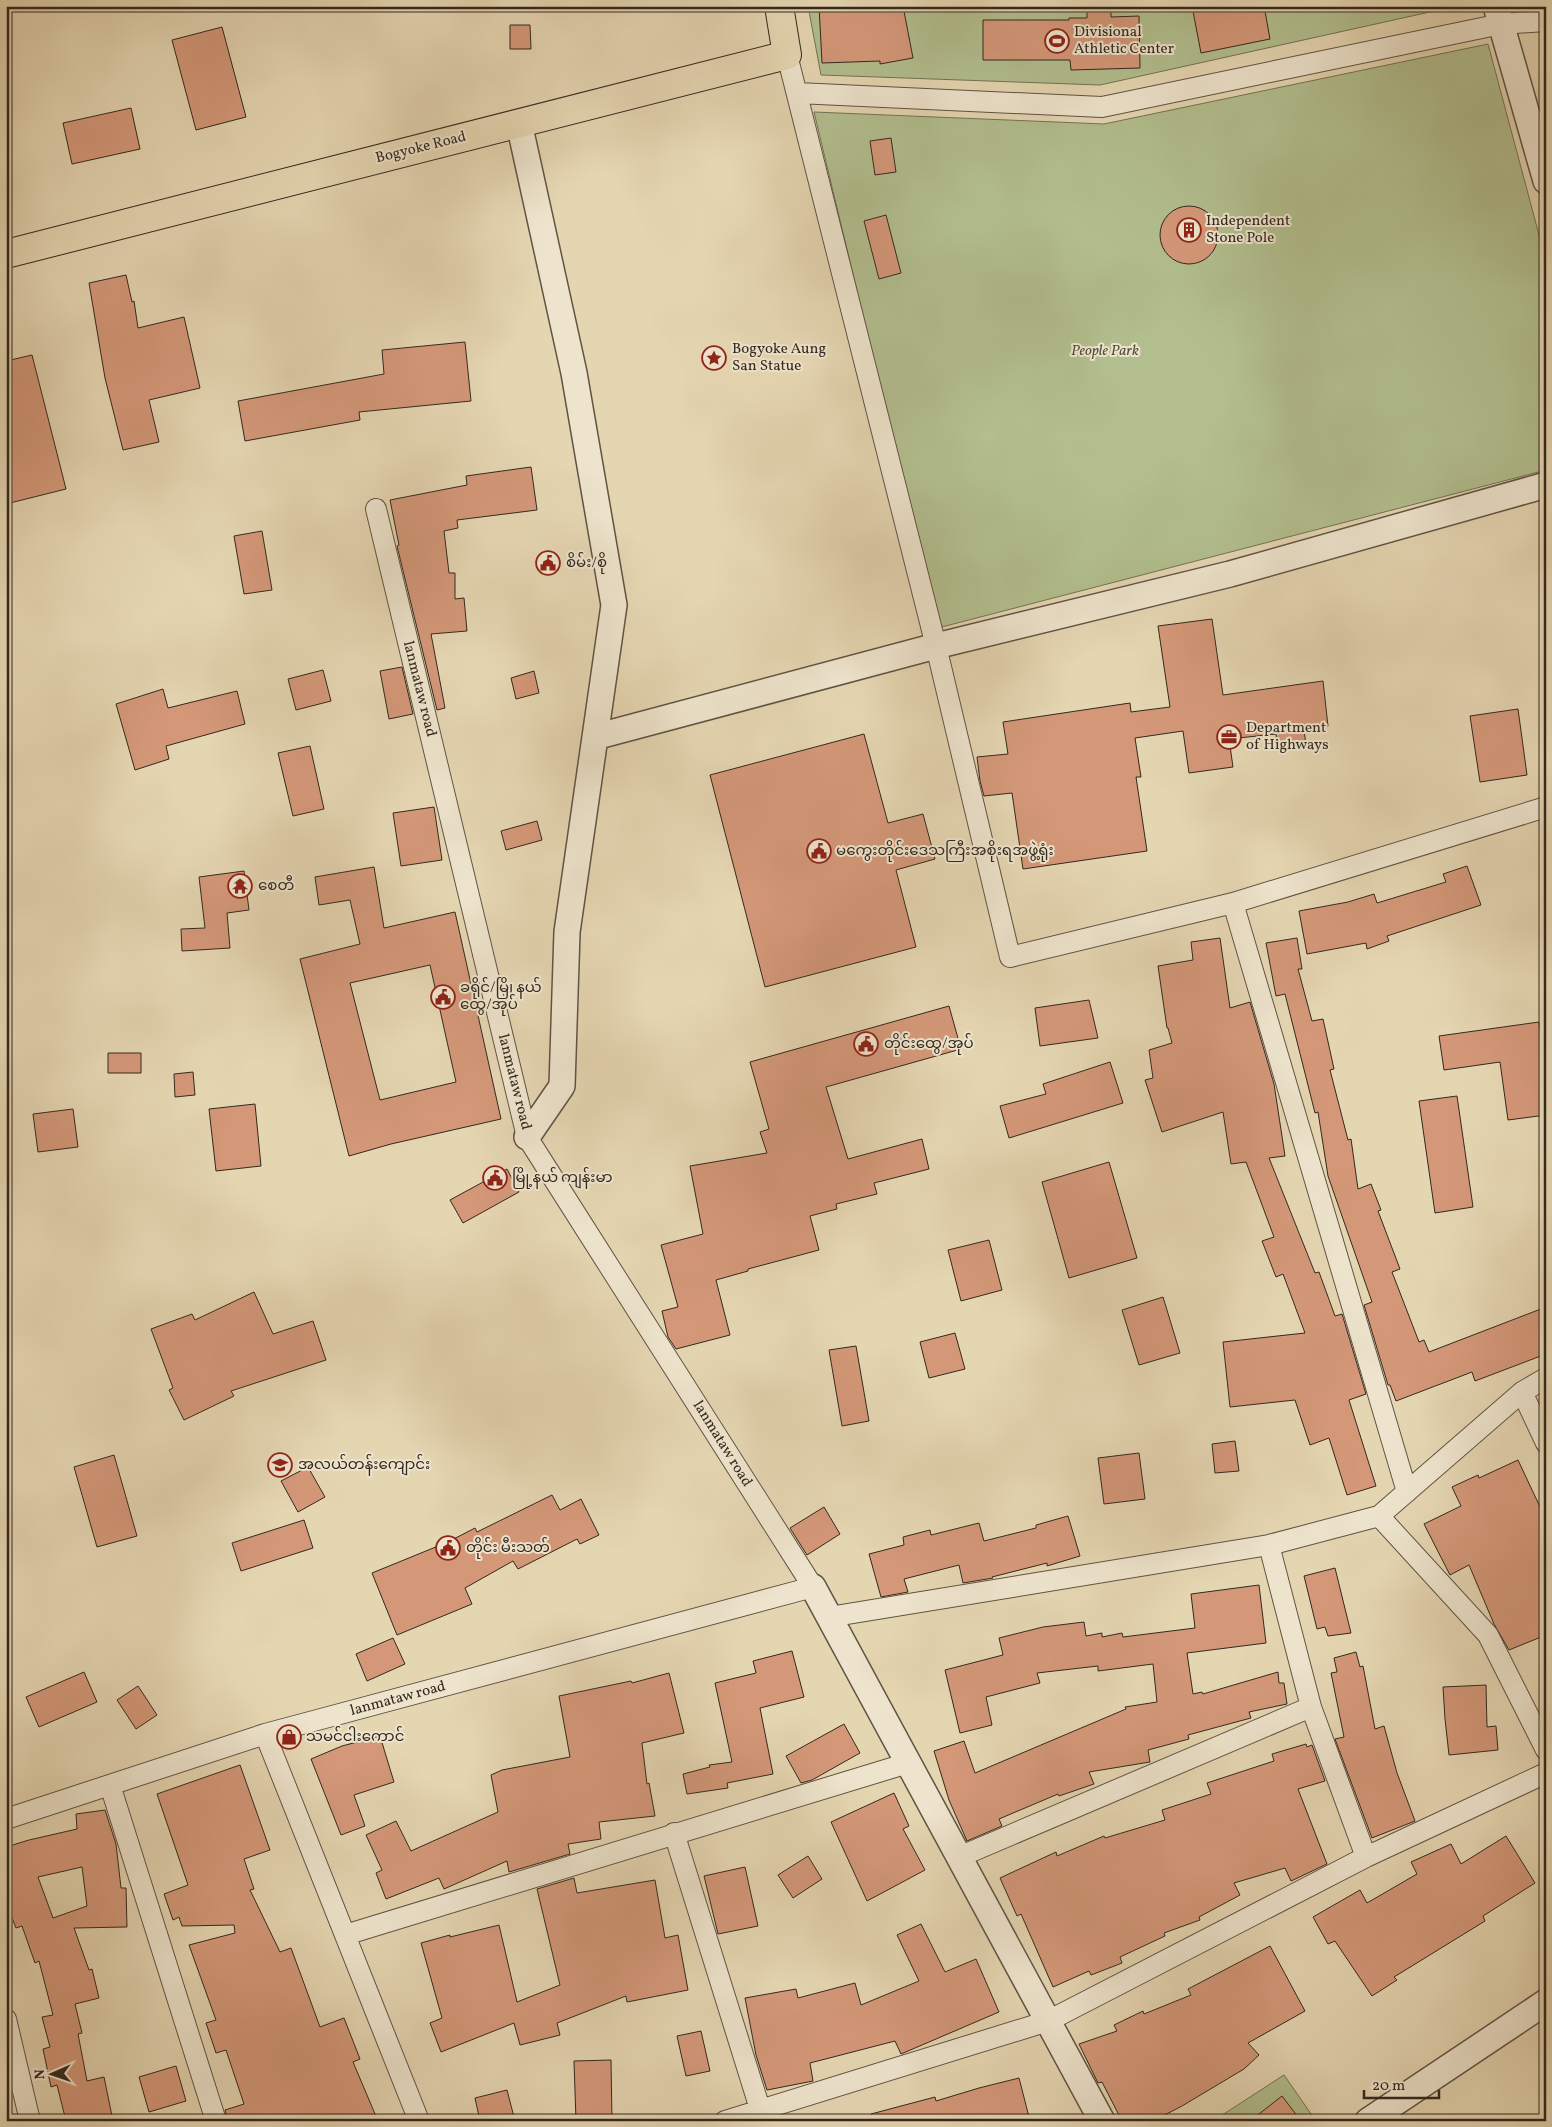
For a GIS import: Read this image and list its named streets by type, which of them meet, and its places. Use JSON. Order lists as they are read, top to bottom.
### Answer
{
  "streets": {
    "highway": ["Bogyoke Road"],
    "street": ["lanmataw road"]
  },
  "parks": ["People Park"],
  "places": {
    "sports": ["Divisional Athletic Center"],
    "building": ["Independent Stone Pole"],
    "place": ["Bogyoke Aung San Statue"],
    "public building": [
      "စိမ်း/စို",
      "မကွေးတိုင်းဒေသကြီးအစိုးရအဖွဲ့ရုံး",
      "ခရိုင်/မြို့နယ် ထွေ/အုပ်",
      "တိုင်းထွေ/အုပ်",
      "မြို့နယ် ကျန်းမာ",
      "တိုင်း မီးသတ်"
    ],
    "office": ["Department of Highways"],
    "temple": ["စေတီ"],
    "school or university": ["အလယ်တန်းကျောင်း"],
    "shop": ["သမင်ငါးကောင်"]
  },
  "scale_bar": "20 m",
  "north": "left"
}
